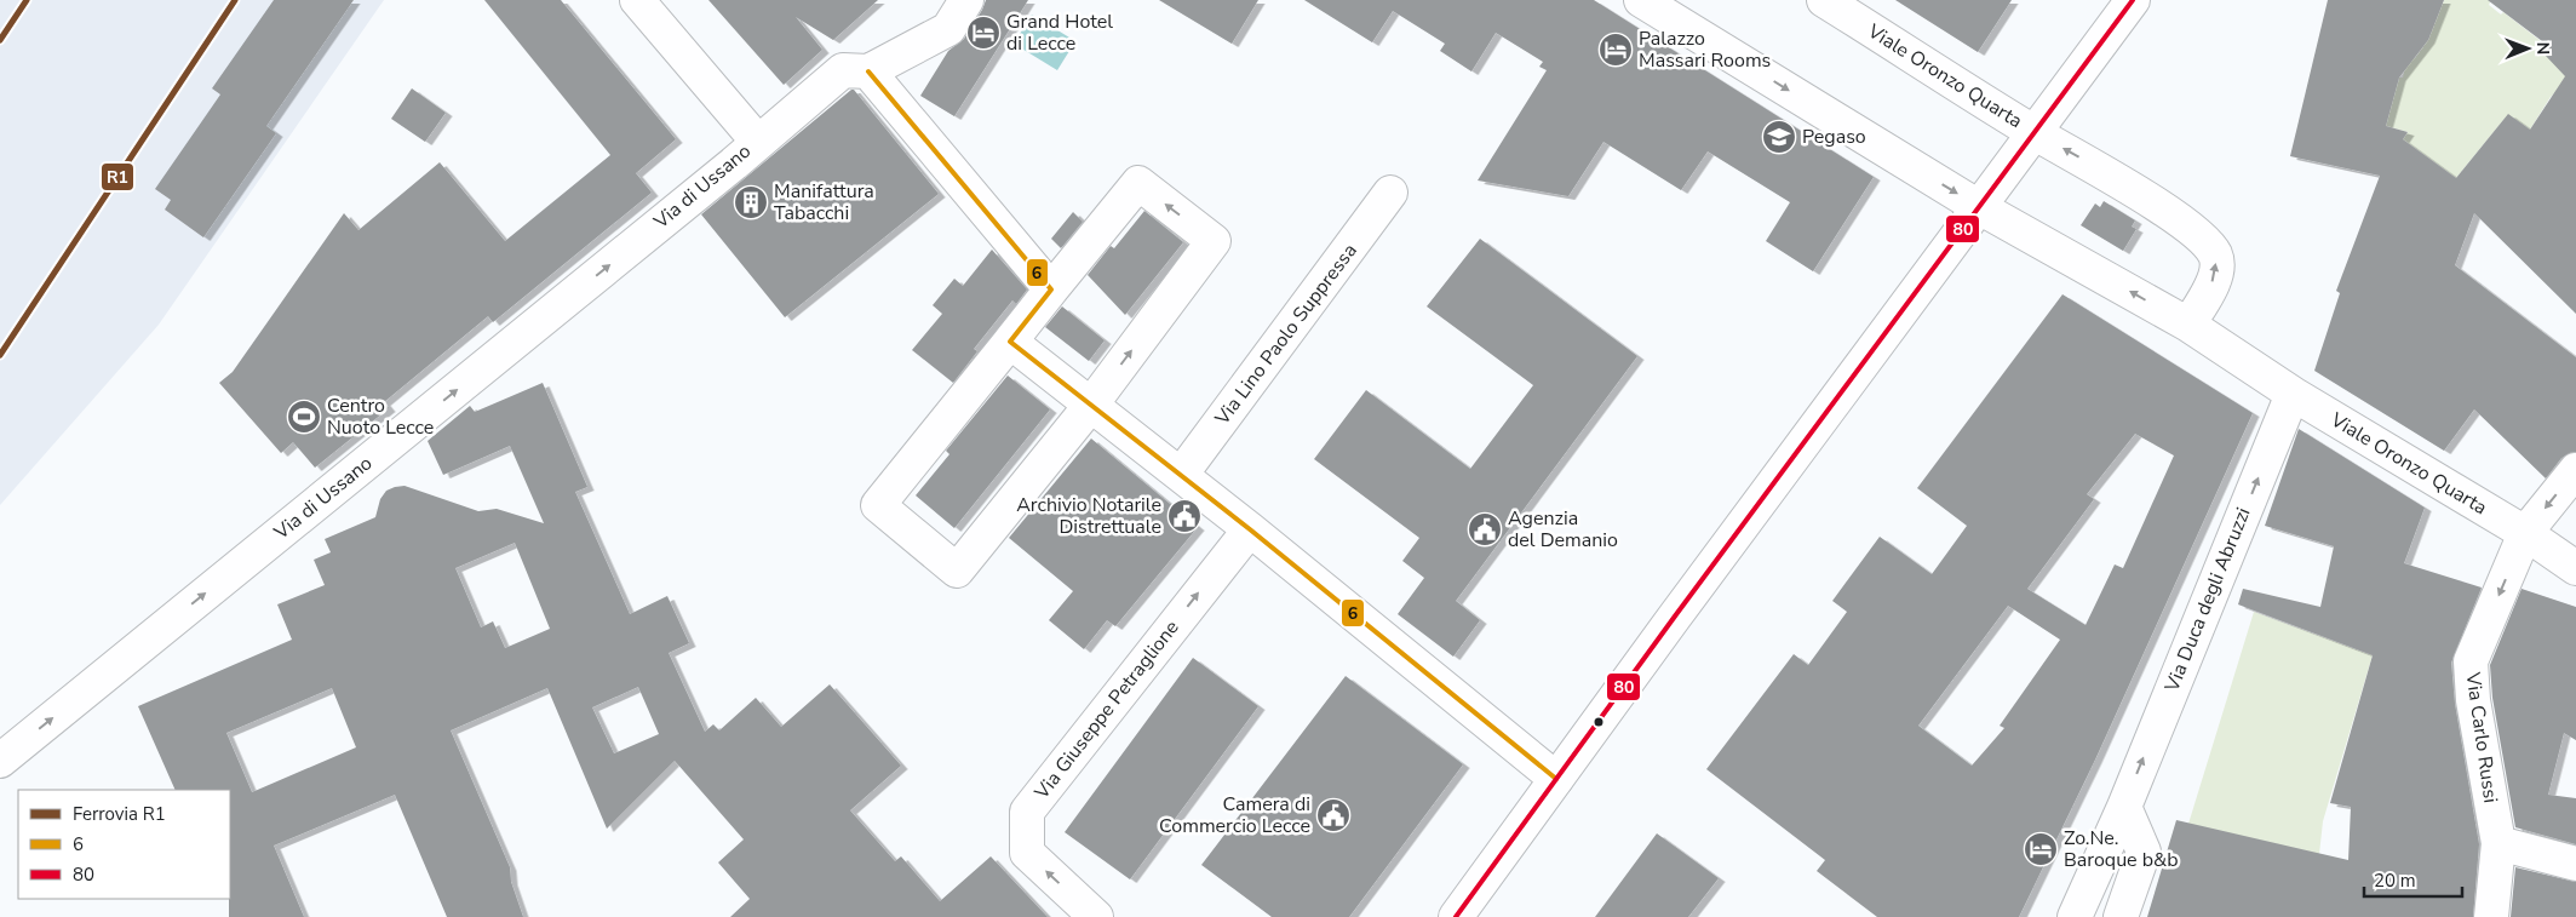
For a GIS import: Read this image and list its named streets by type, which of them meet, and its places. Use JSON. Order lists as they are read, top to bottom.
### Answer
{
  "streets": {
    "street": [
      "Viale Oronzo Quarta",
      "Via di Ussano",
      "Via Lino Paolo Suppressa",
      "Via Duca degli Abruzzi",
      "Via Giuseppe Petraglione",
      "Via Carlo Russi"
    ]
  },
  "crossings": [
    ["Viale Oronzo Quarta", "Via Duca degli Abruzzi"],
    ["Viale Oronzo Quarta", "Via Carlo Russi"]
  ],
  "one_way": [
    "Viale Oronzo Quarta",
    "Via di Ussano",
    "Via Duca degli Abruzzi",
    "Via Giuseppe Petraglione",
    "Via Carlo Russi"
  ],
  "places": {
    "hotel": ["Grand Hotel di Lecce", "Palazzo Massari Rooms", "Zo.Ne. Baroque b&b"],
    "school or university": ["Pegaso"],
    "building": ["Manifattura Tabacchi"],
    "sports": ["Centro Nuoto Lecce"],
    "public building": ["Archivio Notarile Distrettuale", "Agenzia del Demanio", "Camera di Commercio Lecce"]
  },
  "lines": ["rail line R1", "transit line 80", "transit line 6"],
  "legend": ["Ferrovia R1", "6", "80"],
  "scale_bar": "20 m",
  "north": "right"
}
